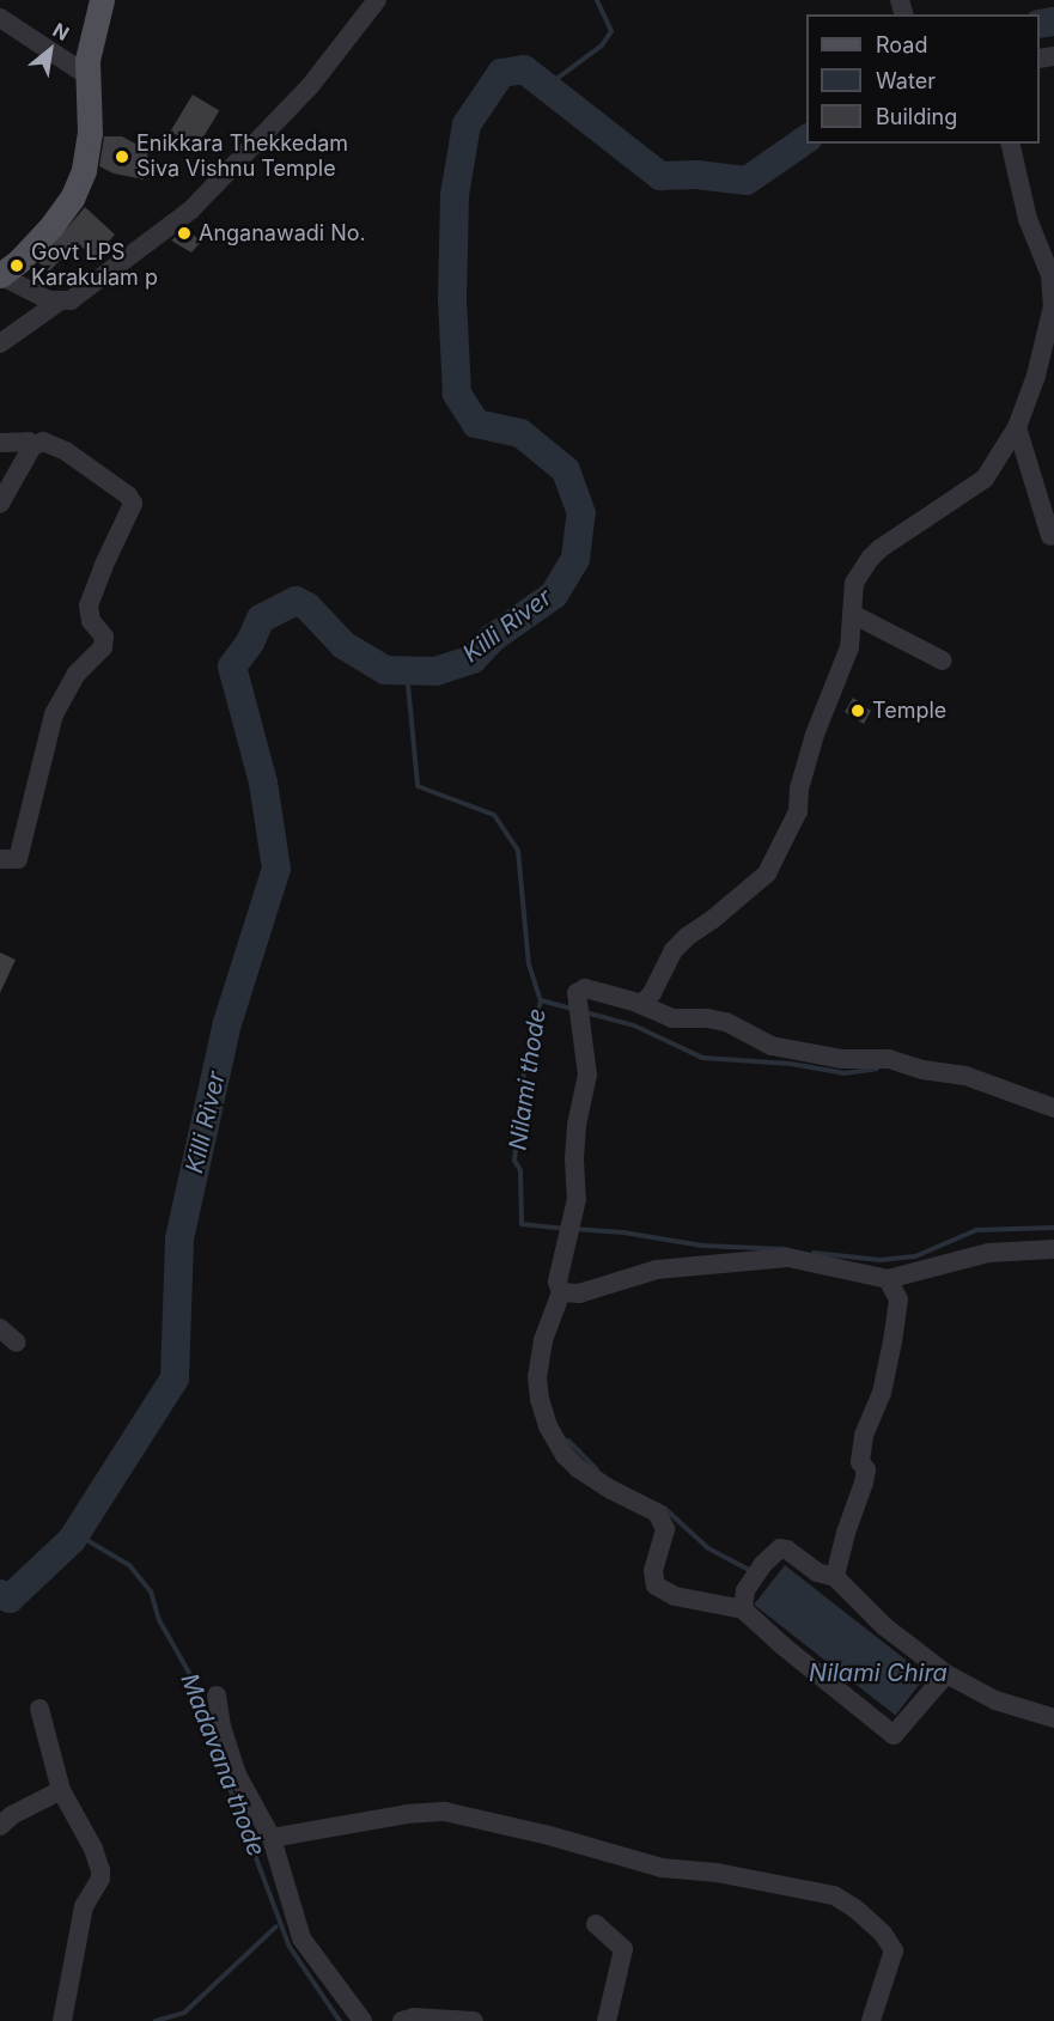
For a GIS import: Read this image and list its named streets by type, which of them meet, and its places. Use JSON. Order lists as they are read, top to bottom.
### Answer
{
  "water": [
    "Killi River",
    "Nilami thode",
    "Nilami Chira",
    "Madavana thode"
  ],
  "places": [
    "Enikkara Thekkedam Siva Vishnu Temple",
    "Anganawadi No.",
    "Govt LPS Karakulam p",
    "Temple"
  ],
  "legend": ["Road", "Water", "Building"],
  "north": "top right"
}
